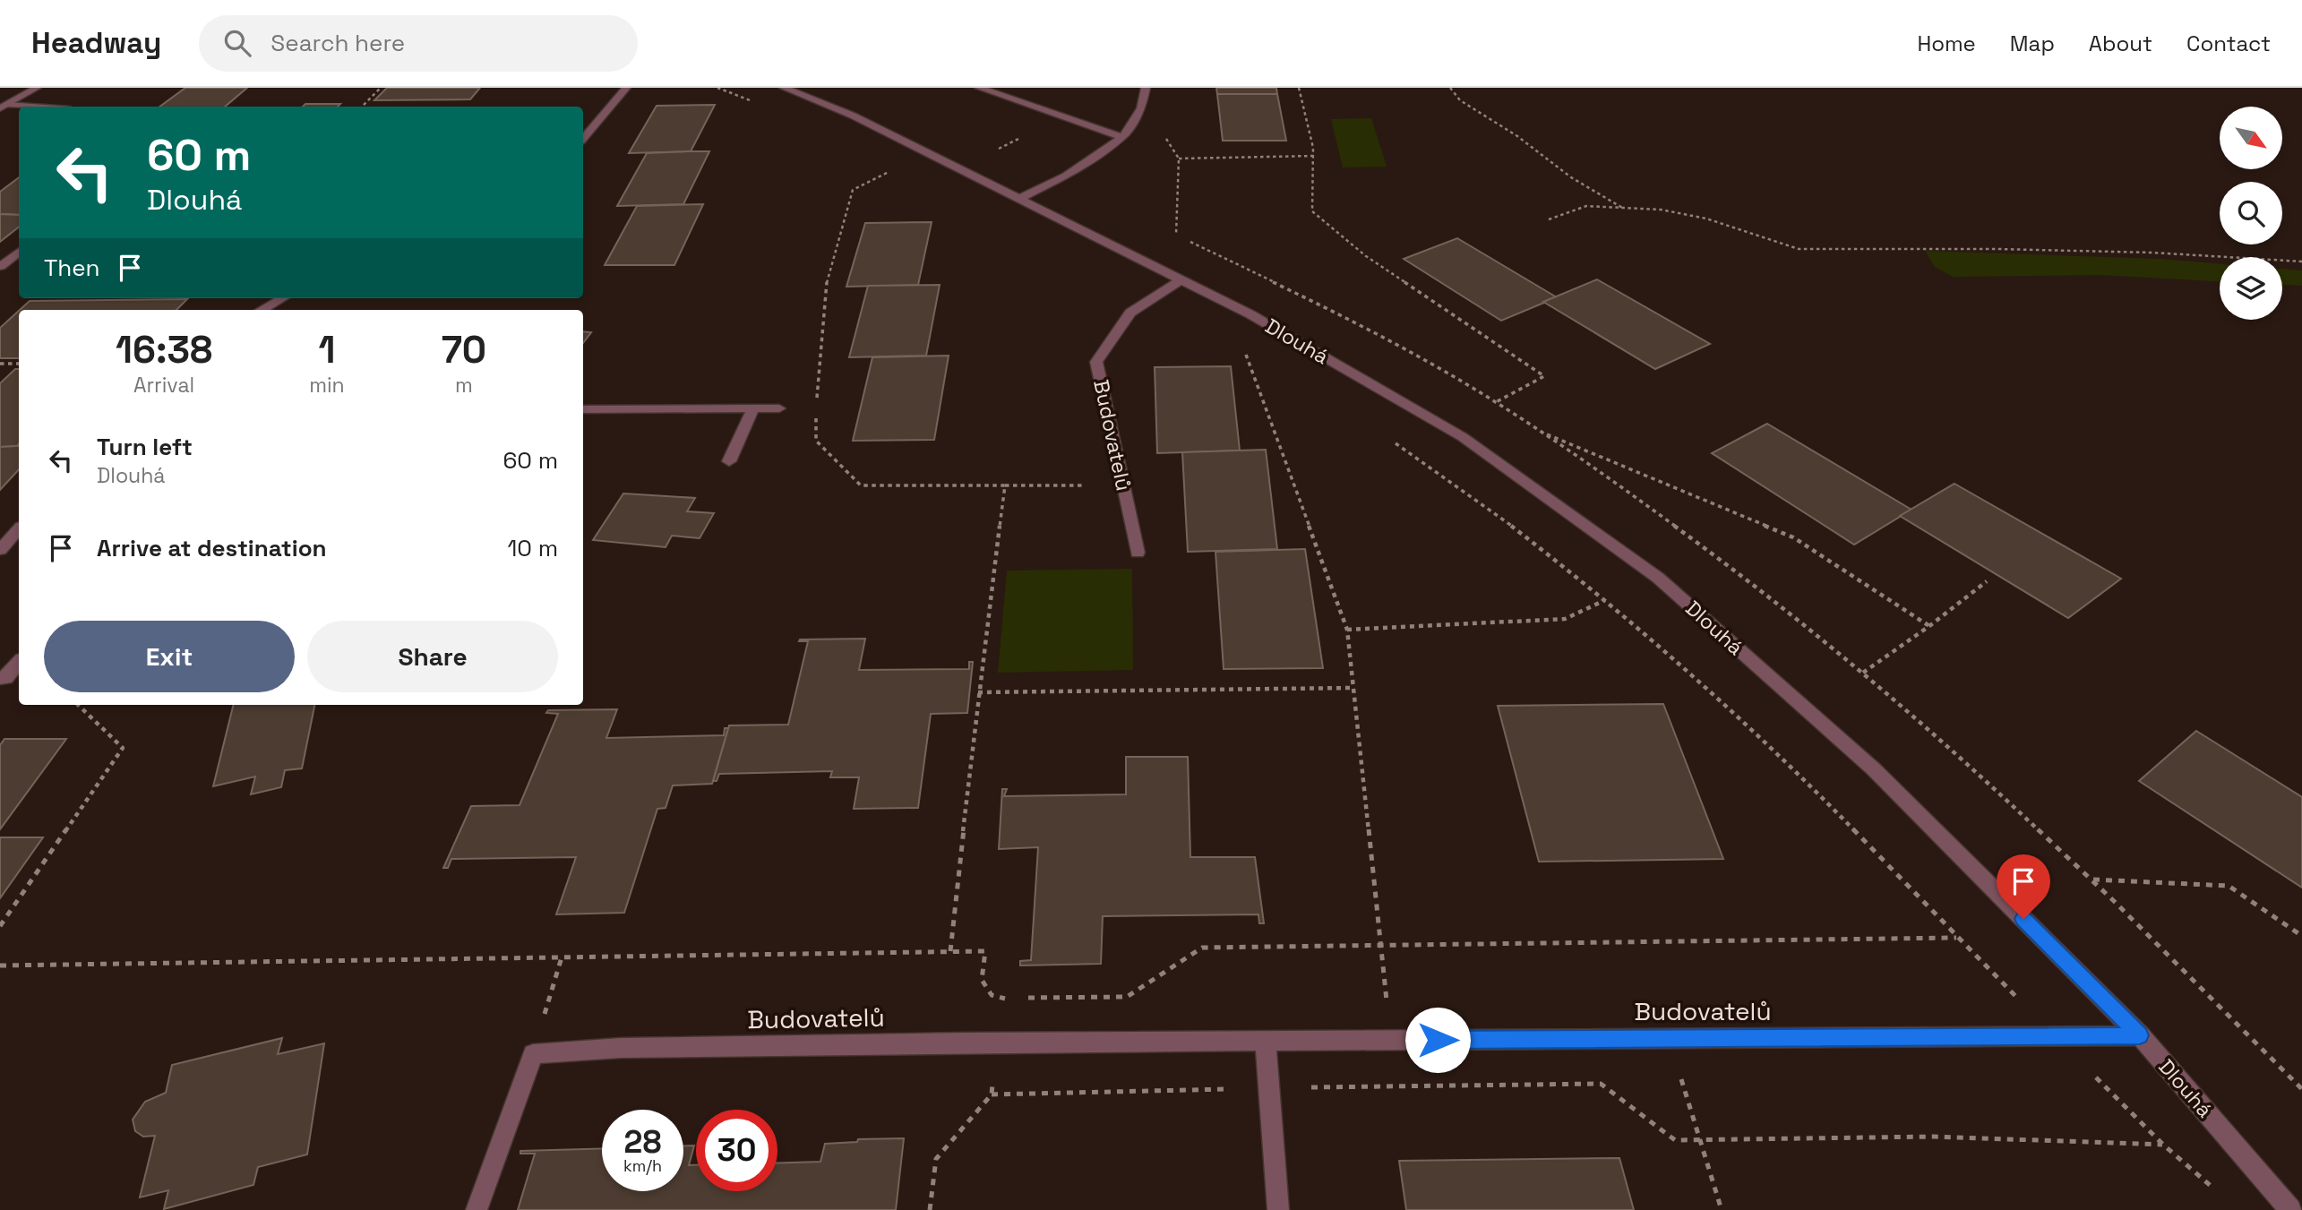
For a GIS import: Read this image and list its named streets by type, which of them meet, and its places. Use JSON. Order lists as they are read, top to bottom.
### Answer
{
  "streets": {
    "street": ["Dlouhá", "Budovatelů"]
  },
  "crossings": [
    ["Dlouhá", "Budovatelů"]
  ],
  "north": "bottom right",
  "page": {
    "header": "Headway",
    "search": "Search here",
    "nav": [
      "Home",
      "Map",
      "About",
      "Contact"
    ],
    "turn": ["60 m", "Dlouhá"],
    "then": "Then",
    "eta": [
      "16:38",
      "Arrival",
      "1",
      "min",
      "70",
      "m"
    ],
    "list": [
      {
        "name": "Turn left",
        "note": "Dlouhá",
        "value": "60 m"
      },
      {
        "name": "Arrive at destination",
        "value": "10 m"
      }
    ],
    "buttons": ["Exit", "Share"],
    "speed": "28 km/h",
    "limit": "30"
  }
}
